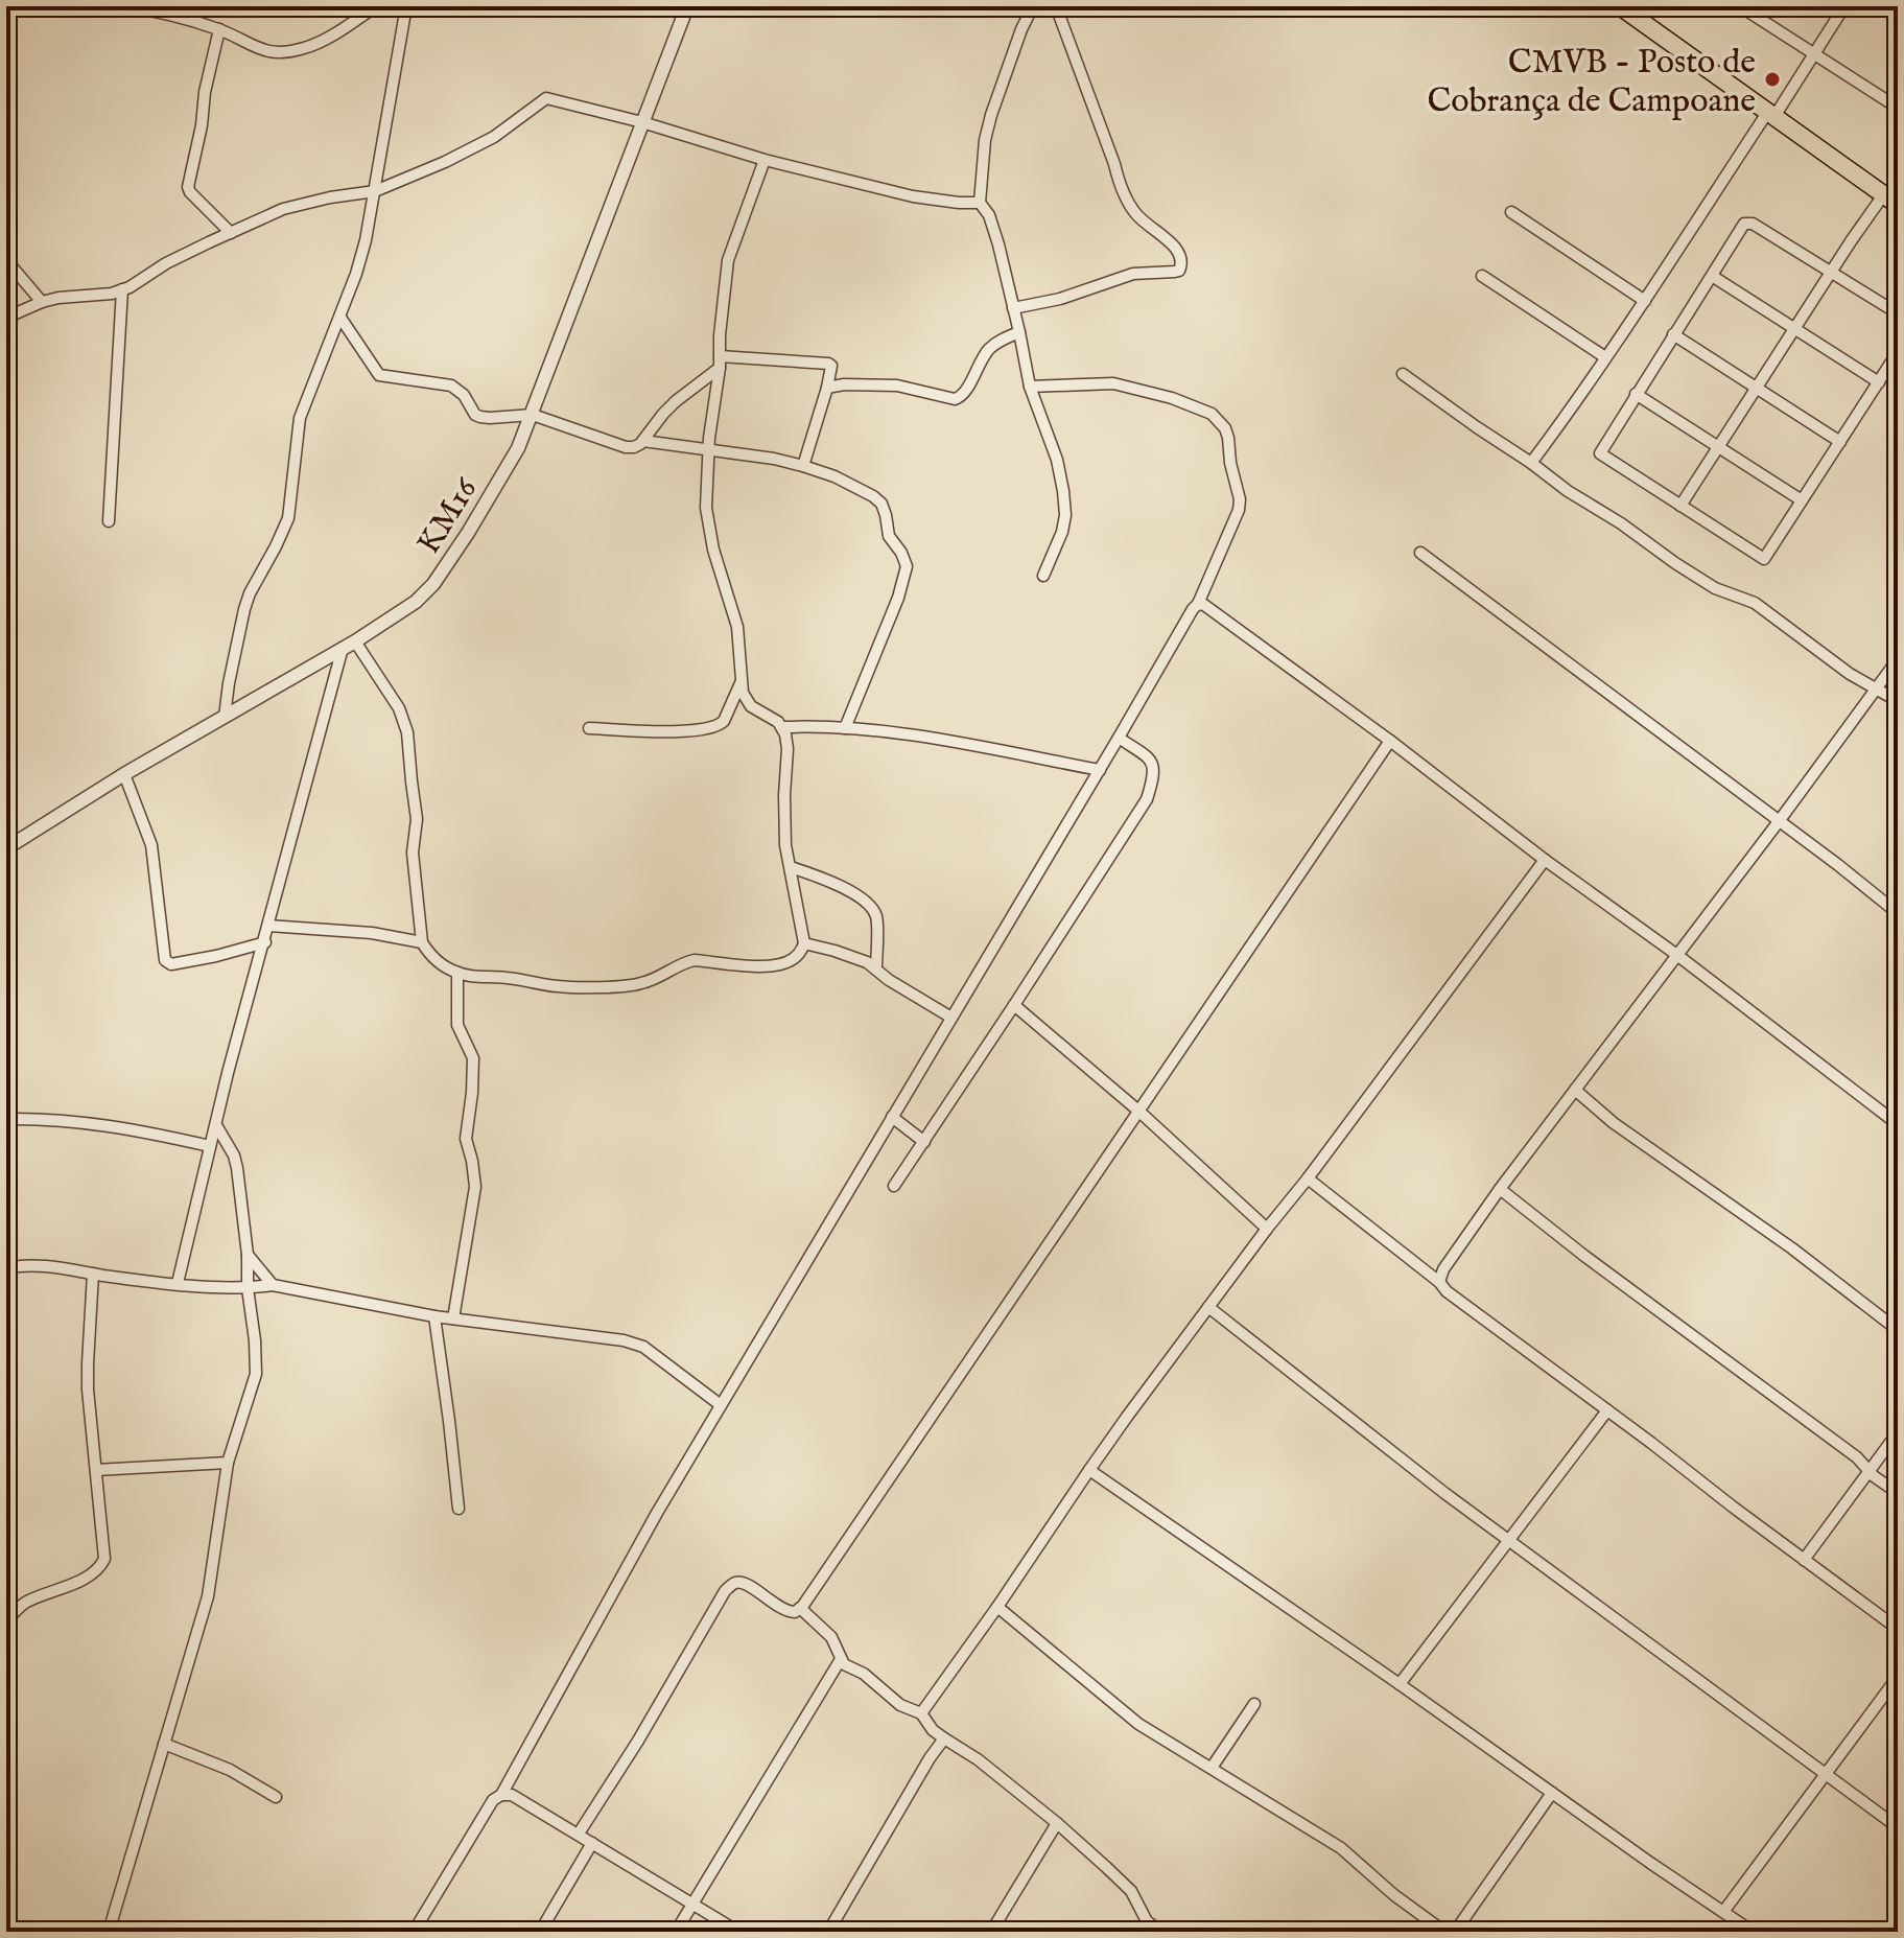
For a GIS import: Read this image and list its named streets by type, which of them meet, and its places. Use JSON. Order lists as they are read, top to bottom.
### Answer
{
  "streets": {
    "street": ["KM16"]
  },
  "places": ["CMVB - Posto de Cobrança de Campoane"]
}
